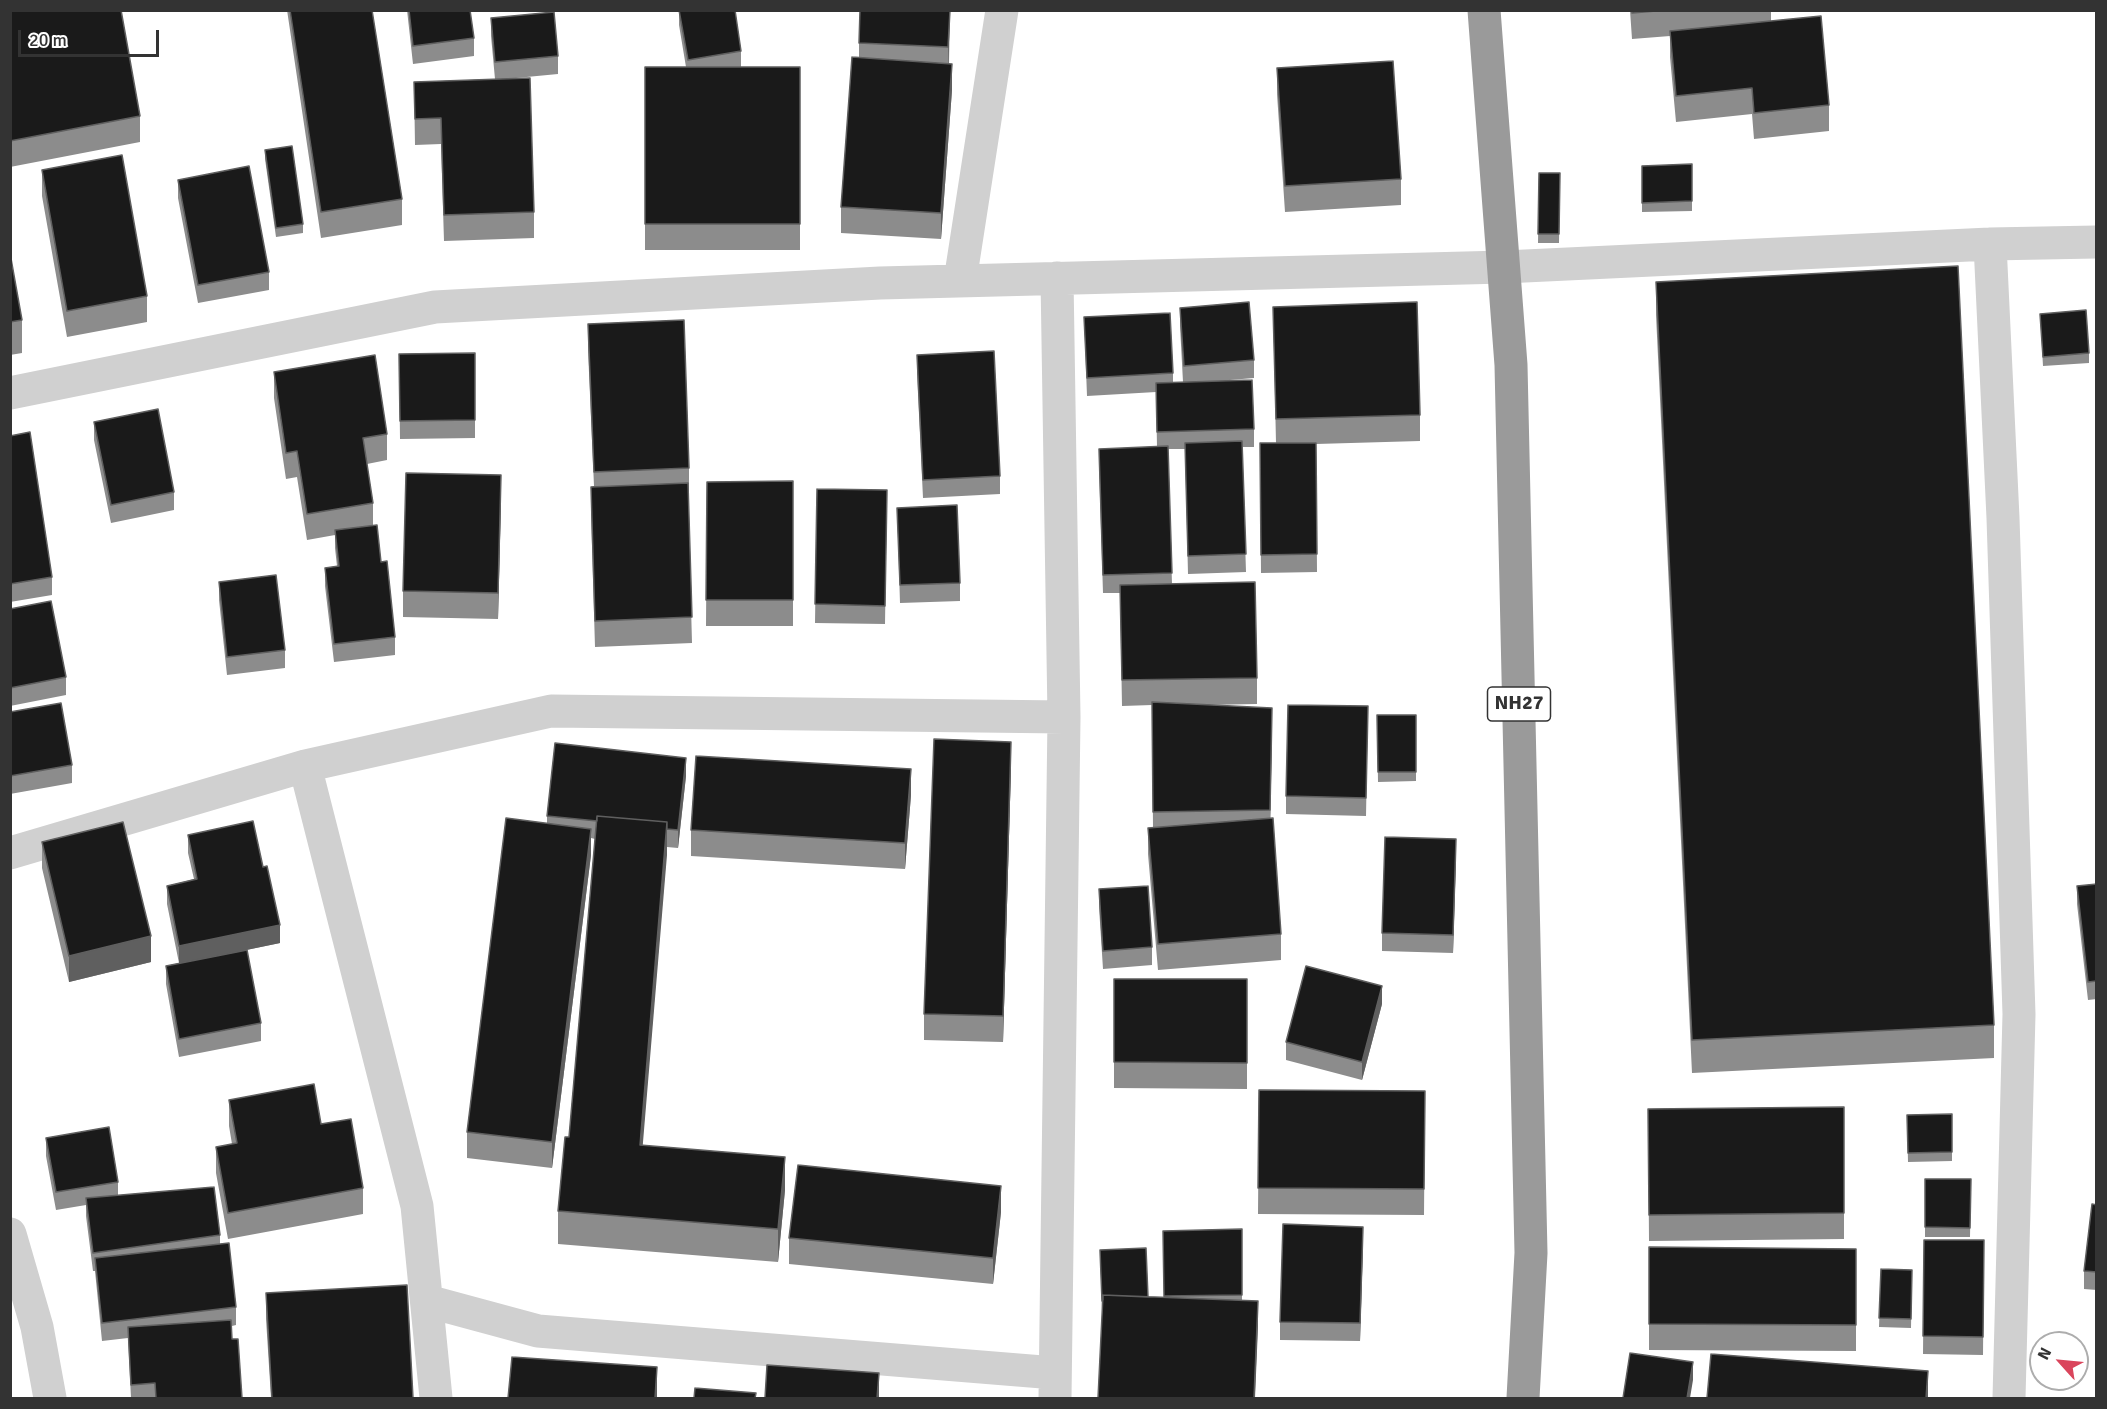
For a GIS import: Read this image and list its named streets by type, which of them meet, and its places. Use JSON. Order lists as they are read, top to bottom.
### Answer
{
  "streets": {
    "highway": ["NH27"]
  },
  "scale_bar": "20 m",
  "north": "top left"
}
